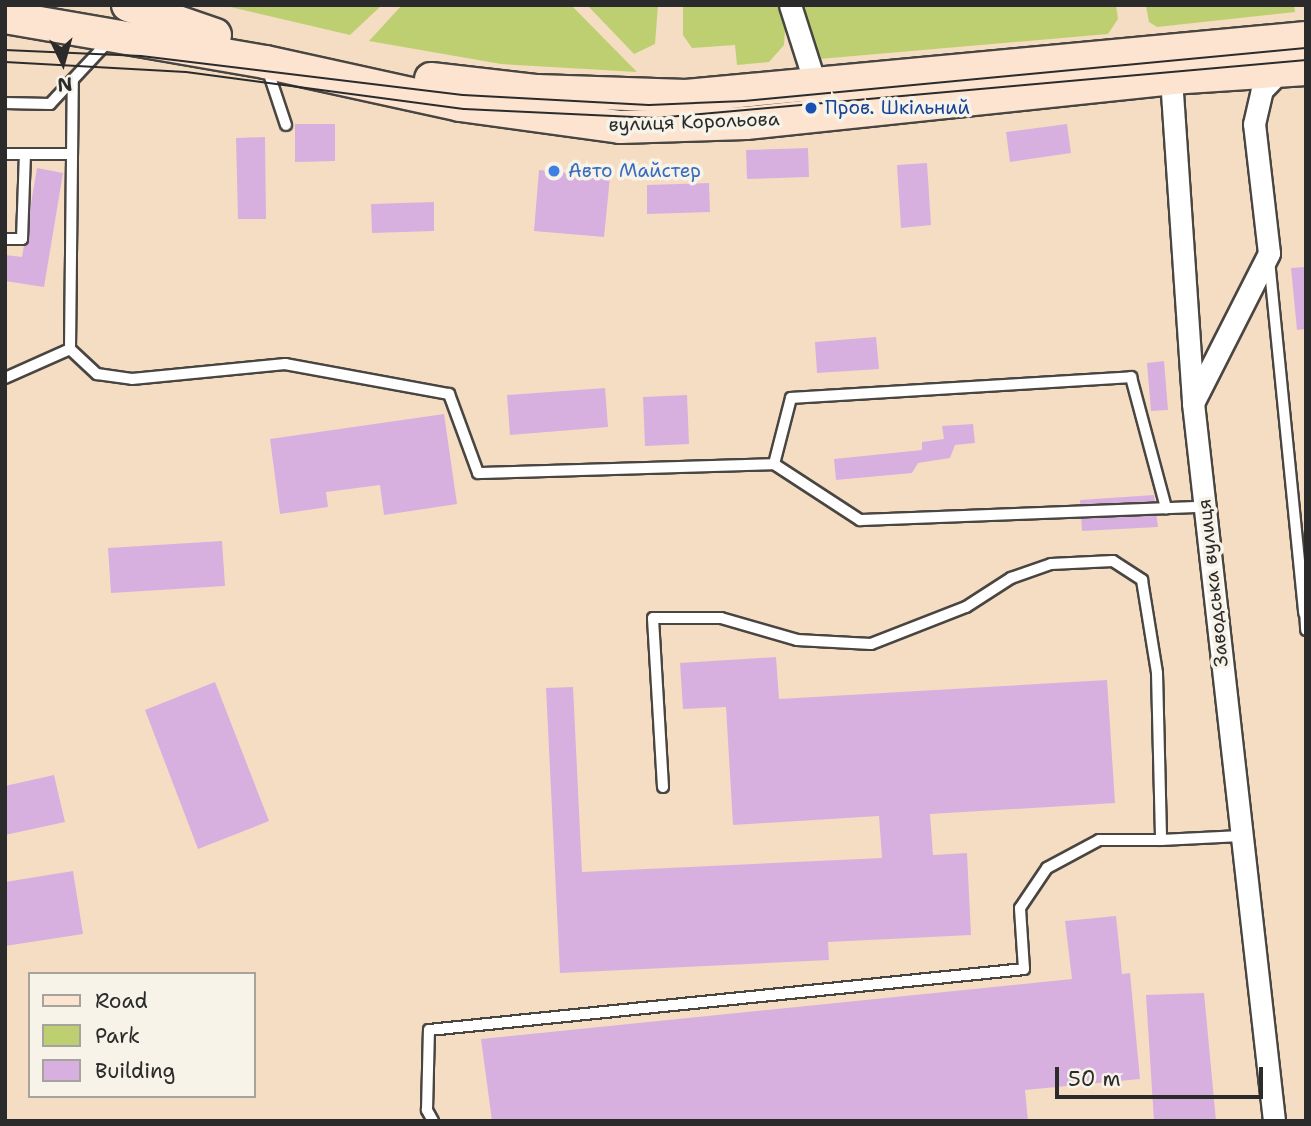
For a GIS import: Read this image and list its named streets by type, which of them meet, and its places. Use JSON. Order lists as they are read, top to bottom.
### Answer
{
  "streets": {
    "main road": ["вулиця Корольова"],
    "street": ["Заводська вулиця"]
  },
  "crossings": [
    ["вулиця Корольова", "Заводська вулиця"]
  ],
  "places": ["Пров. Шкільний", "Авто Майстер"],
  "legend": ["Road", "Park", "Building"],
  "scale_bar": "50 m",
  "north": "bottom"
}
